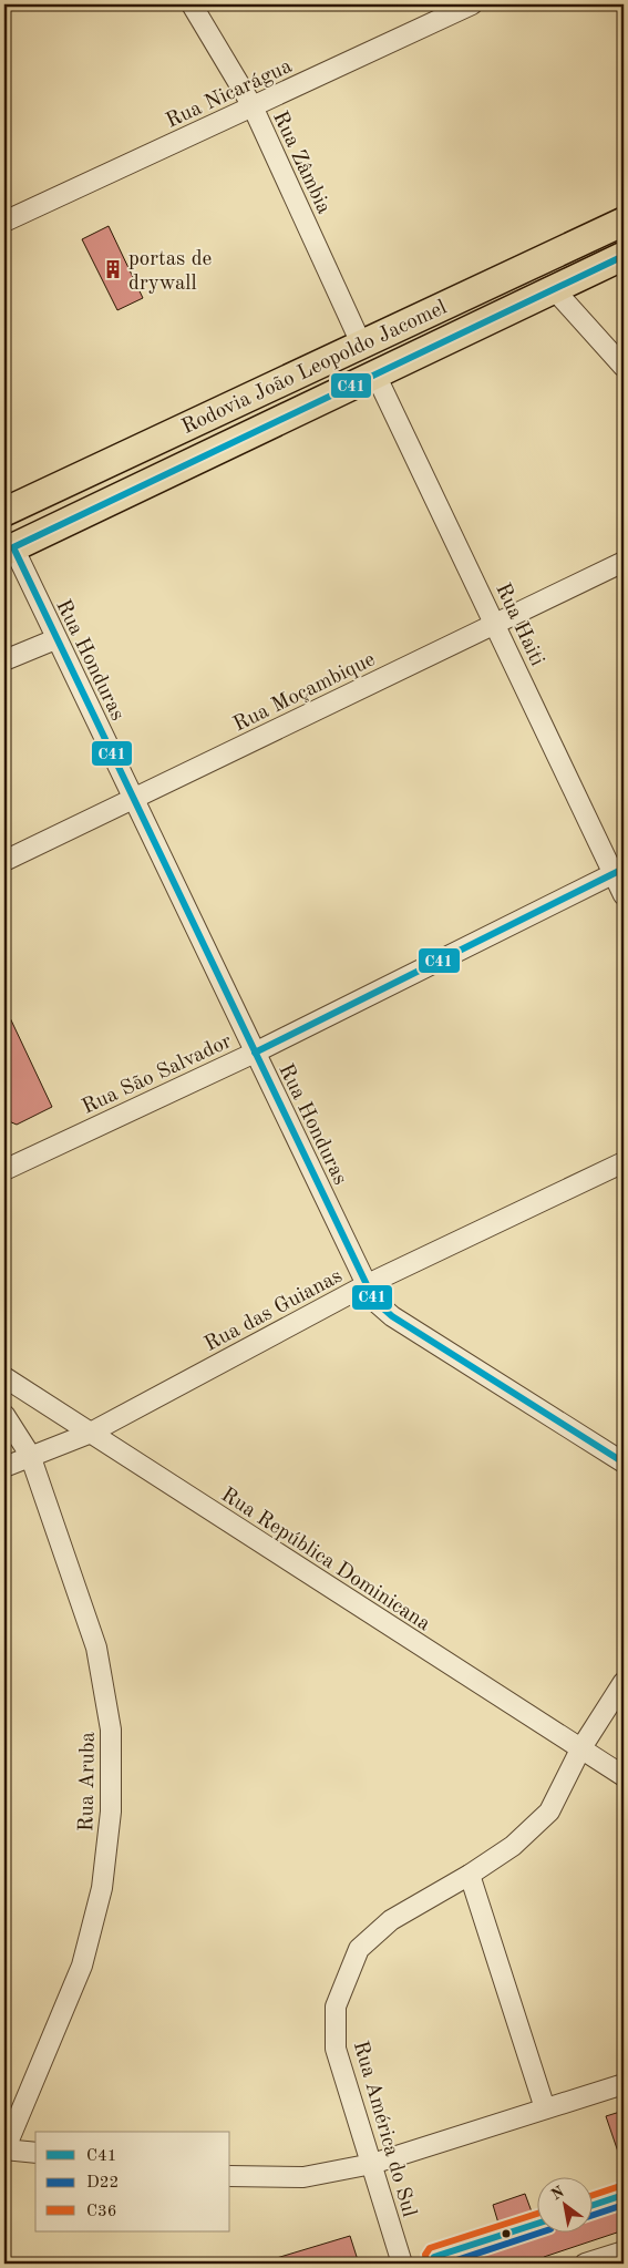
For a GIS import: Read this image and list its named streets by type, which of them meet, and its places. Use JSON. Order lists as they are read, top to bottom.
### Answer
{
  "streets": {
    "highway": ["Rodovia João Leopoldo Jacomel"],
    "street": [
      "Rua Nicarágua",
      "Rua Zâmbia",
      "Rua Haiti",
      "Rua Honduras",
      "Rua Moçambique",
      "Rua São Salvador",
      "Rua das Guianas",
      "Rua República Dominicana",
      "Rua Aruba",
      "Rua América do Sul"
    ]
  },
  "crossings": [
    ["Rua Nicarágua", "Rua Zâmbia"],
    ["Rua Zâmbia", "Rodovia João Leopoldo Jacomel"],
    ["Rodovia João Leopoldo Jacomel", "Rua Haiti"],
    ["Rodovia João Leopoldo Jacomel", "Rua Honduras"],
    ["Rua Haiti", "Rua Moçambique"],
    ["Rua Haiti", "Rua São Salvador"],
    ["Rua Honduras", "Rua Moçambique"],
    ["Rua Honduras", "Rua São Salvador"],
    ["Rua Honduras", "Rua das Guianas"],
    ["Rua das Guianas", "Rua República Dominicana"],
    ["Rua das Guianas", "Rua Aruba"],
    ["Rua República Dominicana", "Rua América do Sul"]
  ],
  "places": {
    "building": ["portas de drywall"]
  },
  "lines": ["transit line C41", "transit line C36", "transit line D22"],
  "legend": ["C41", "D22", "C36"],
  "north": "top left"
}
